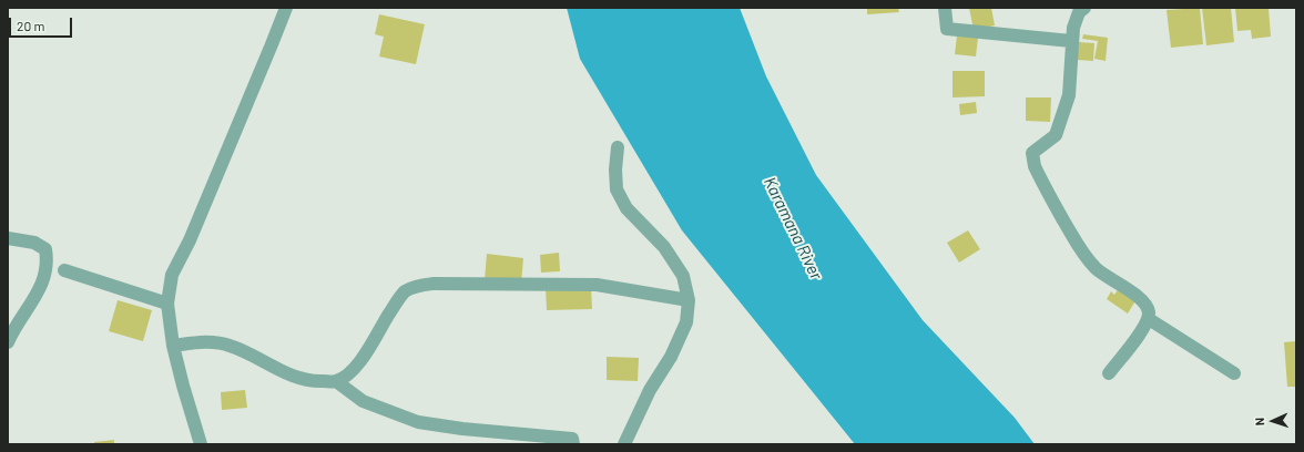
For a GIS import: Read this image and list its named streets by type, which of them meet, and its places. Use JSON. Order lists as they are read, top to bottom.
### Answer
{
  "water": ["Karamana River"],
  "scale_bar": "20 m",
  "north": "left"
}
